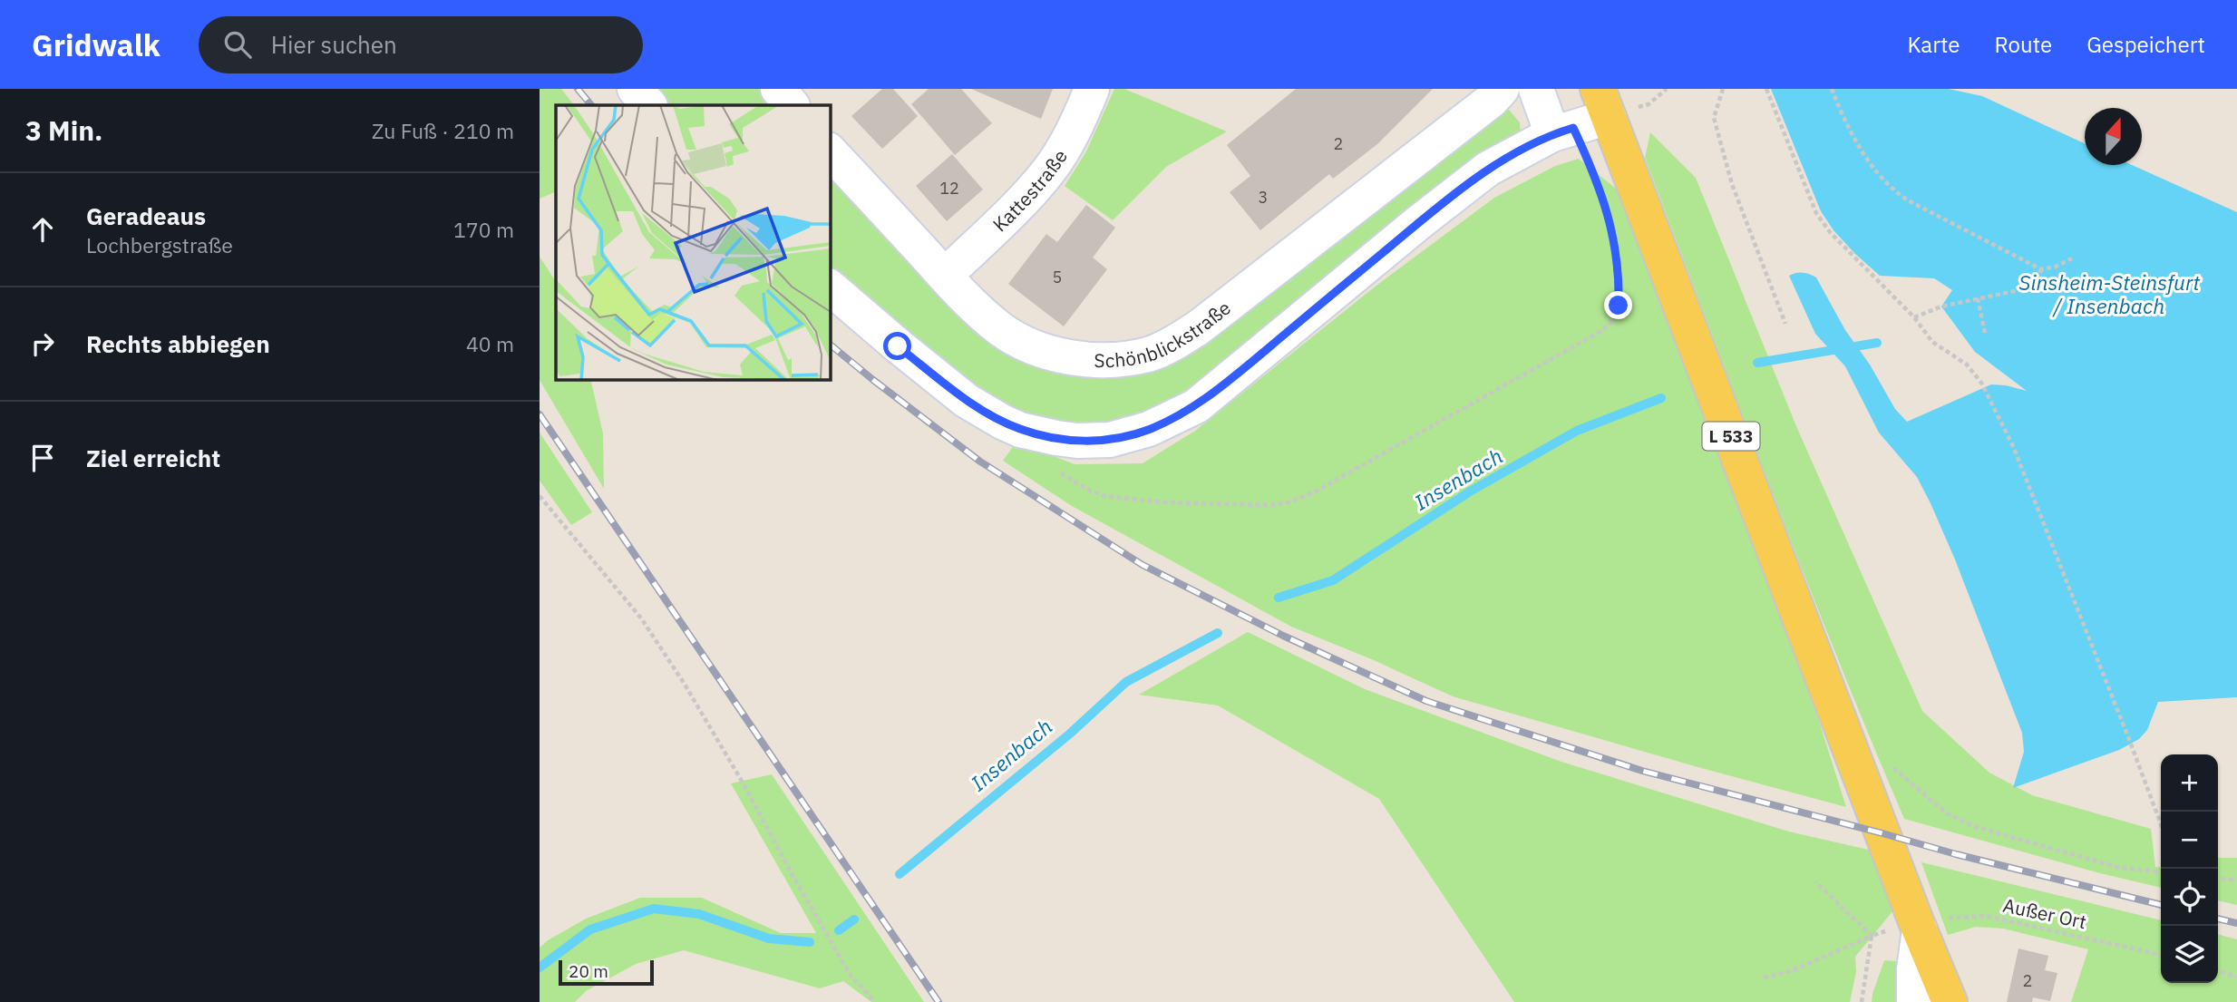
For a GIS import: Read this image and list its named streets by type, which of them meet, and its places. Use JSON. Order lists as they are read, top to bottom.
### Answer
{
  "streets": {
    "main road": ["L 533"],
    "street": ["Kattestraße", "Schönblickstraße"],
    "path": ["Außer Ort"]
  },
  "crossings": [
    ["Kattestraße", "Schönblickstraße"],
    ["L 533", "Außer Ort"]
  ],
  "water": ["Sinsheim-Steinsfurt / Insenbach", "Insenbach"],
  "house_numbers": [
    "2",
    "12",
    "3",
    "5",
    "2"
  ],
  "scale_bar": "20 m",
  "north": "top",
  "page": {
    "header": "Gridwalk",
    "search": "Hier suchen",
    "nav": ["Karte", "Route", "Gespeichert"],
    "heading": ["3 Min.", "Zu Fuß · 210 m"],
    "list": [
      ["Geradeaus", "Lochbergstraße", "170 m"],
      ["Rechts abbiegen", "40 m"],
      "Ziel erreicht"
    ],
    "map_buttons": ["+", "−"],
    "scale": "20 m"
  }
}
